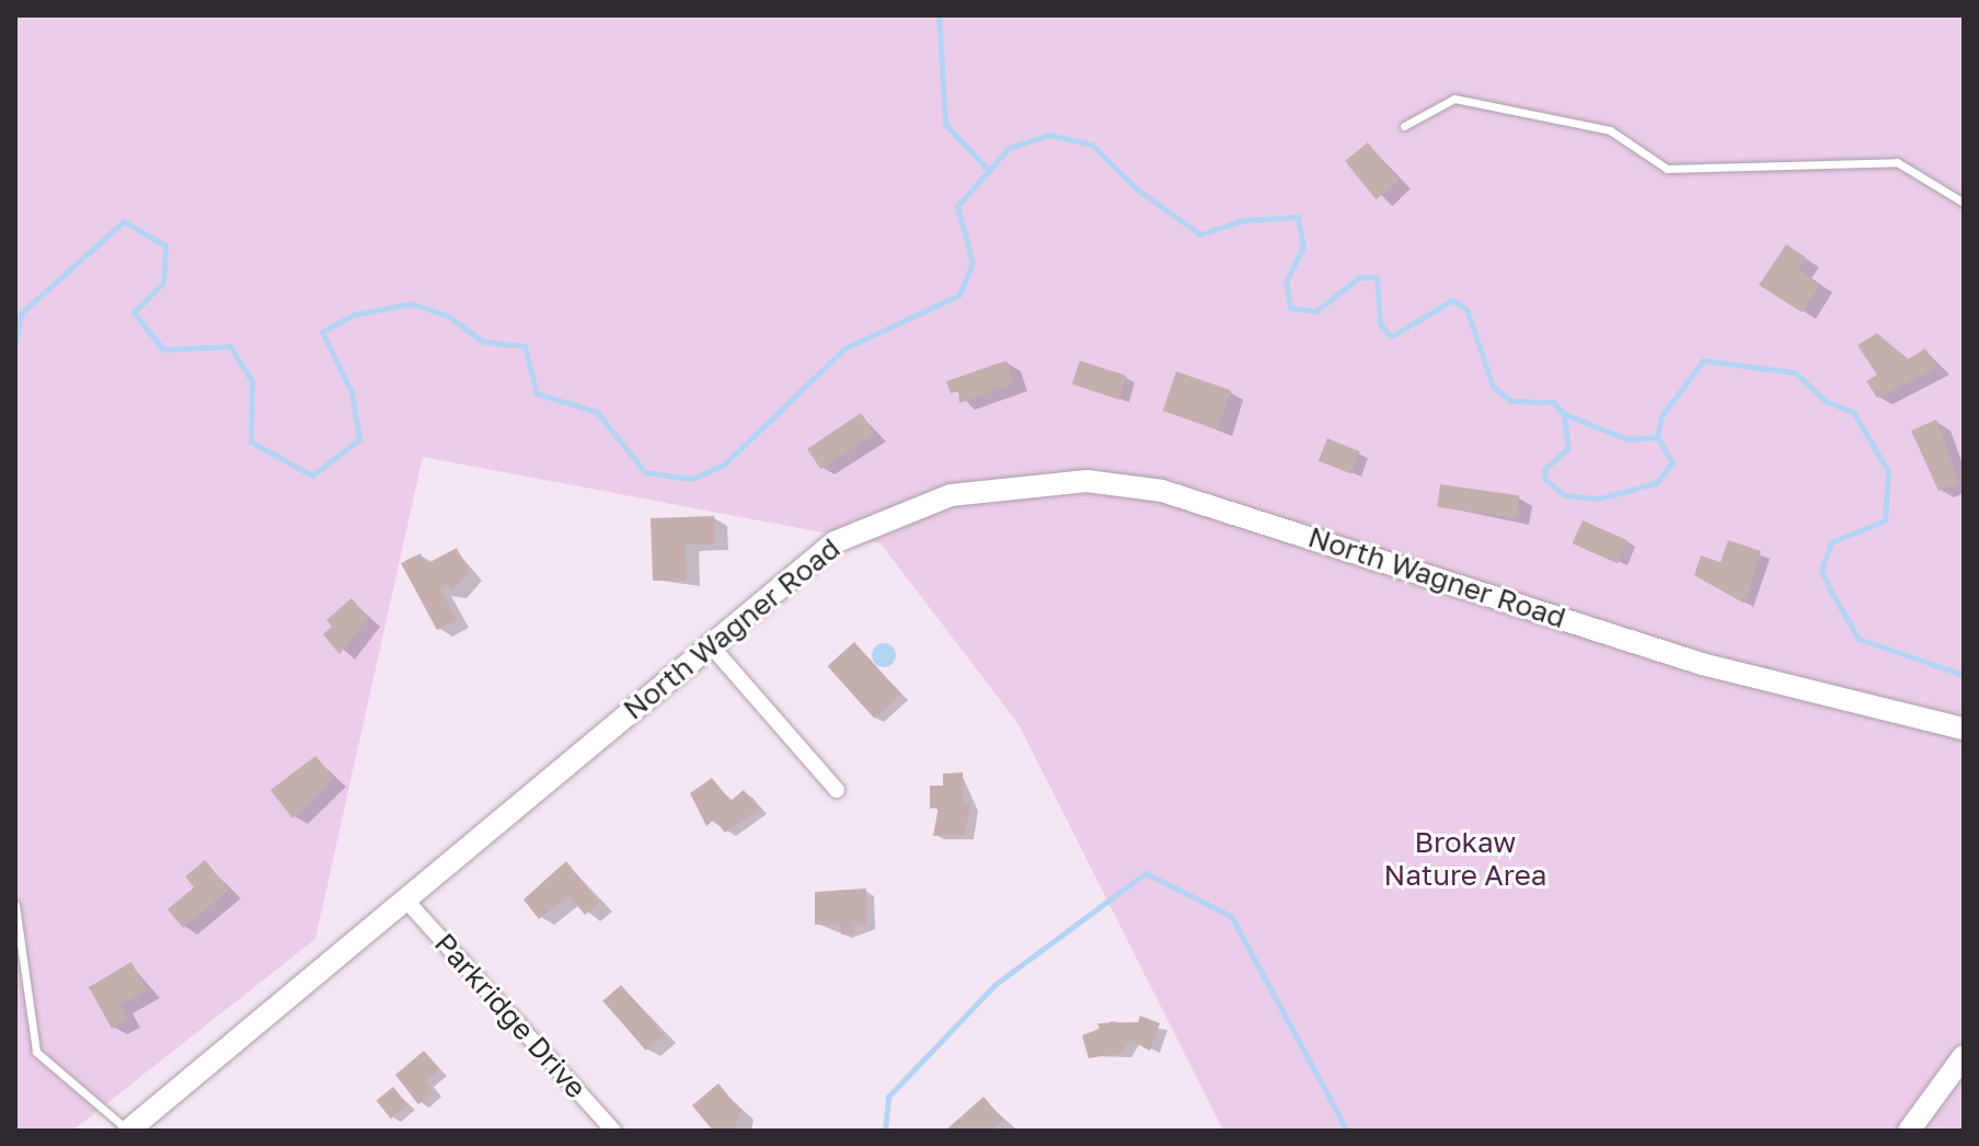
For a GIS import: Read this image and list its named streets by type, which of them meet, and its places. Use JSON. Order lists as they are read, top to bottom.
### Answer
{
  "streets": {
    "street": ["North Wagner Road", "Parkridge Drive"]
  },
  "crossings": [
    ["North Wagner Road", "Parkridge Drive"]
  ],
  "parks": ["Brokaw Nature Area"]
}
